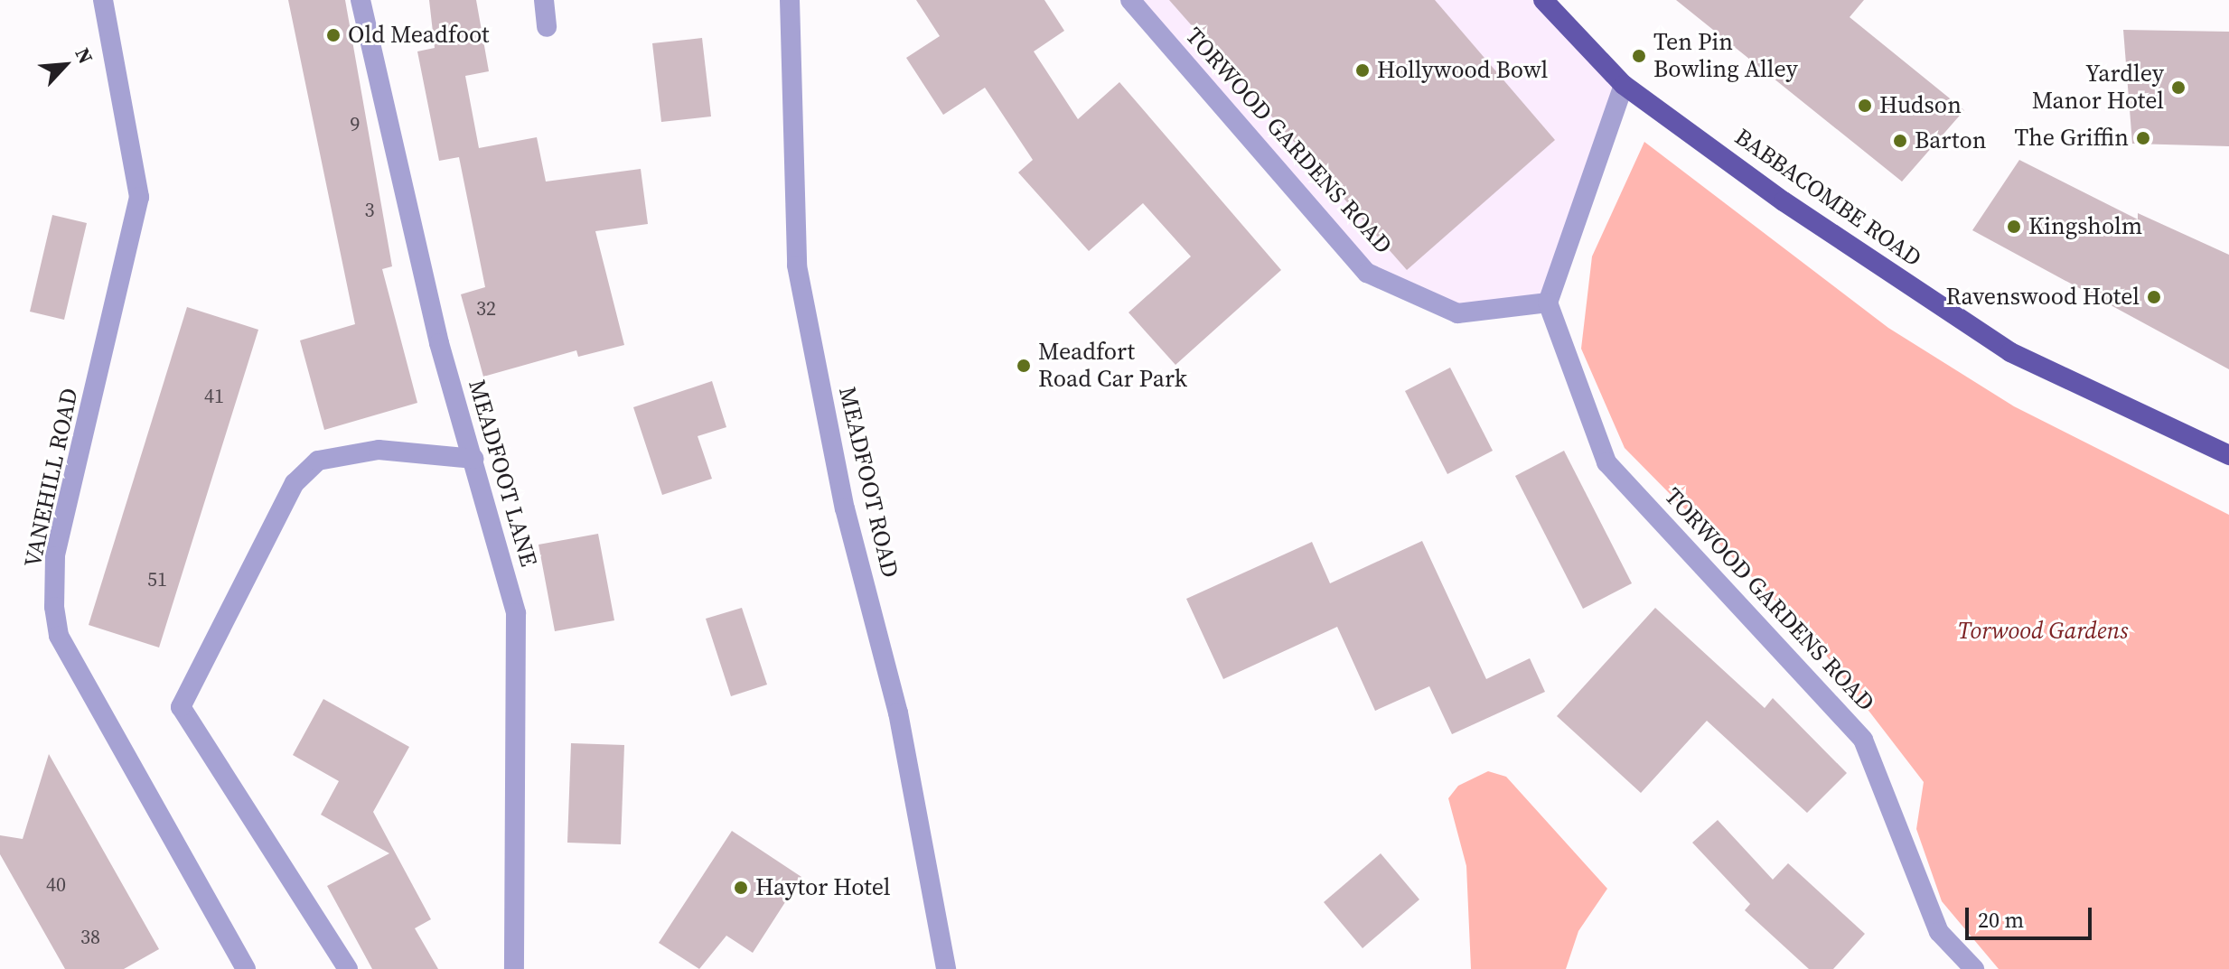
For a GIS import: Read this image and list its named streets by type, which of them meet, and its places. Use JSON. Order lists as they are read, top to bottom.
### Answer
{
  "streets": {
    "main road": ["BABBACOMBE ROAD"],
    "street": [
      "TORWOOD GARDENS ROAD",
      "MEADFOOT LANE",
      "VANEHILL ROAD",
      "MEADFOOT ROAD"
    ]
  },
  "parks": ["Torwood Gardens"],
  "places": [
    "Old Meadfoot",
    "Ten Pin Bowling Alley",
    "Hollywood Bowl",
    "Yardley Manor Hotel",
    "Hudson",
    "The Griffin",
    "Barton",
    "Kingsholm",
    "Ravenswood Hotel",
    "Meadfort Road Car Park",
    "Haytor Hotel"
  ],
  "house_numbers": [
    "9",
    "3",
    "32",
    "41",
    "51",
    "40",
    "38"
  ],
  "scale_bar": "20 m",
  "north": "top right"
}
